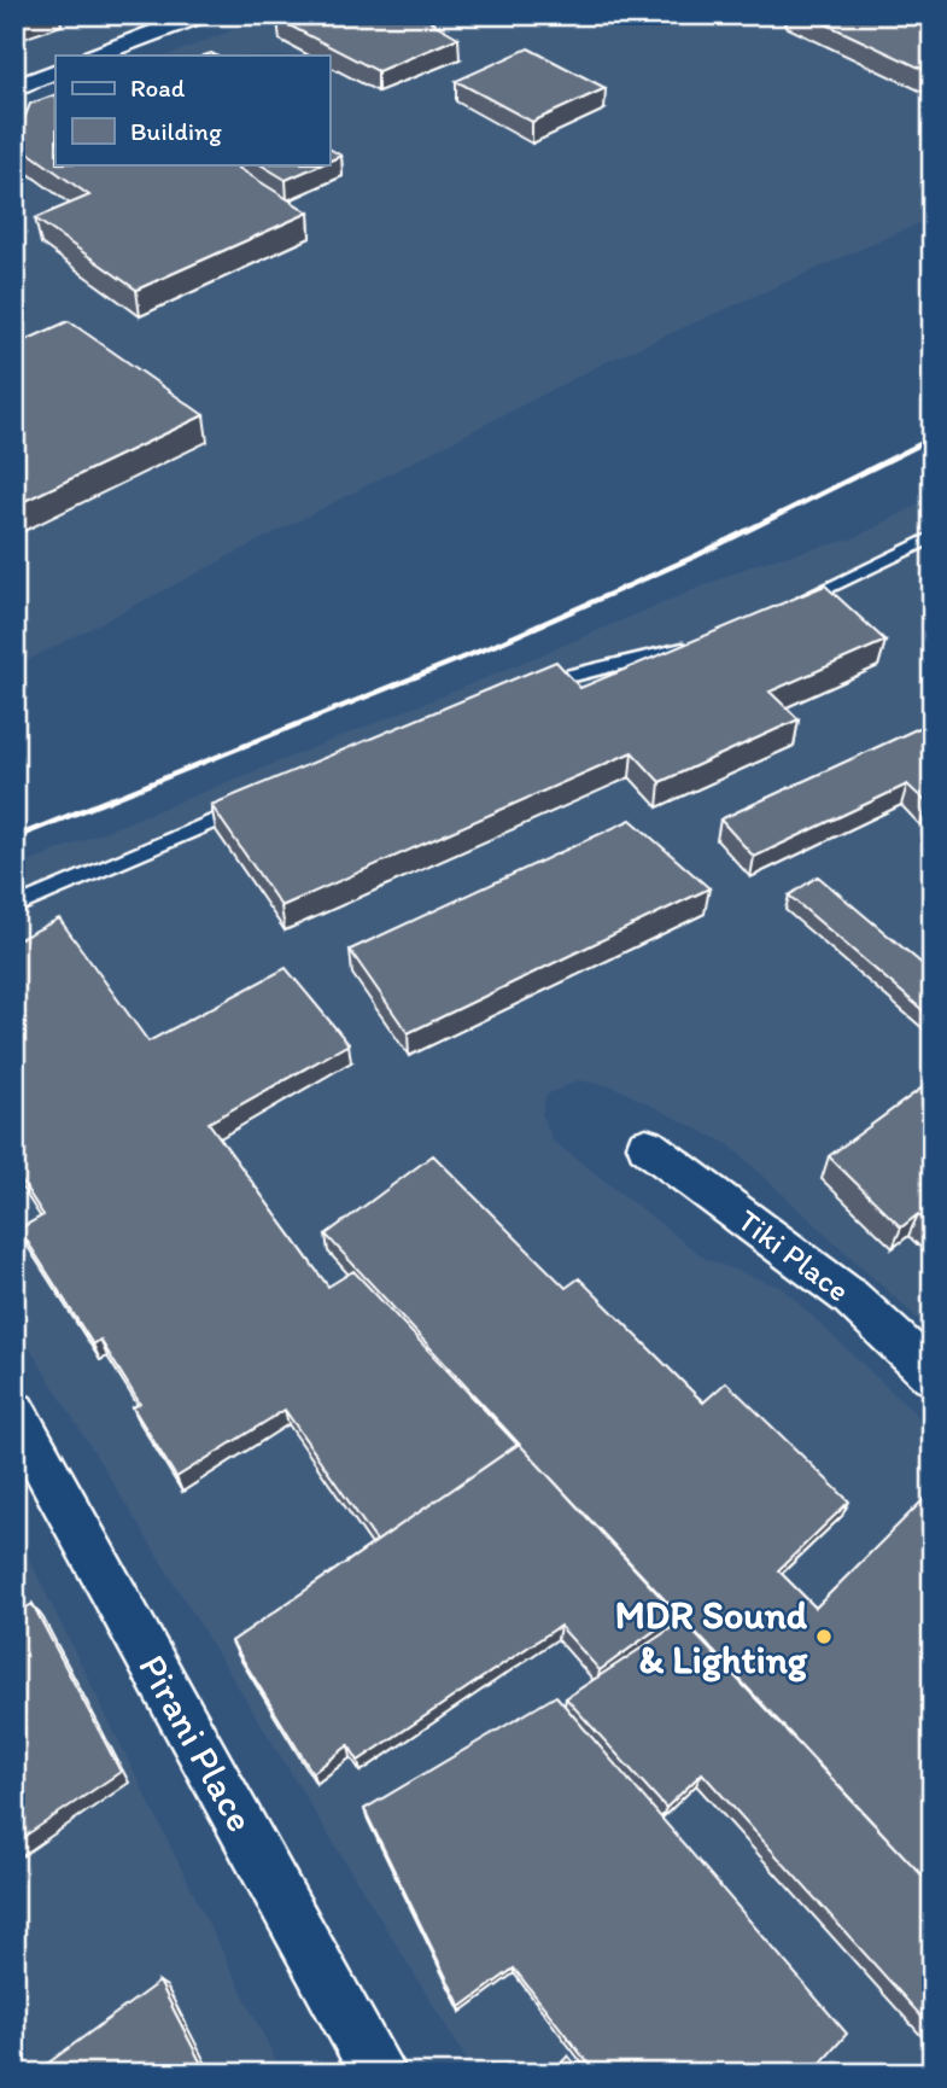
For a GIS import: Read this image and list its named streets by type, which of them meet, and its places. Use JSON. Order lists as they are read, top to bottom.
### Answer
{
  "streets": {
    "street": ["Tiki Place", "Pirani Place"]
  },
  "places": ["MDR Sound & Lighting"],
  "legend": ["Road", "Building"]
}
